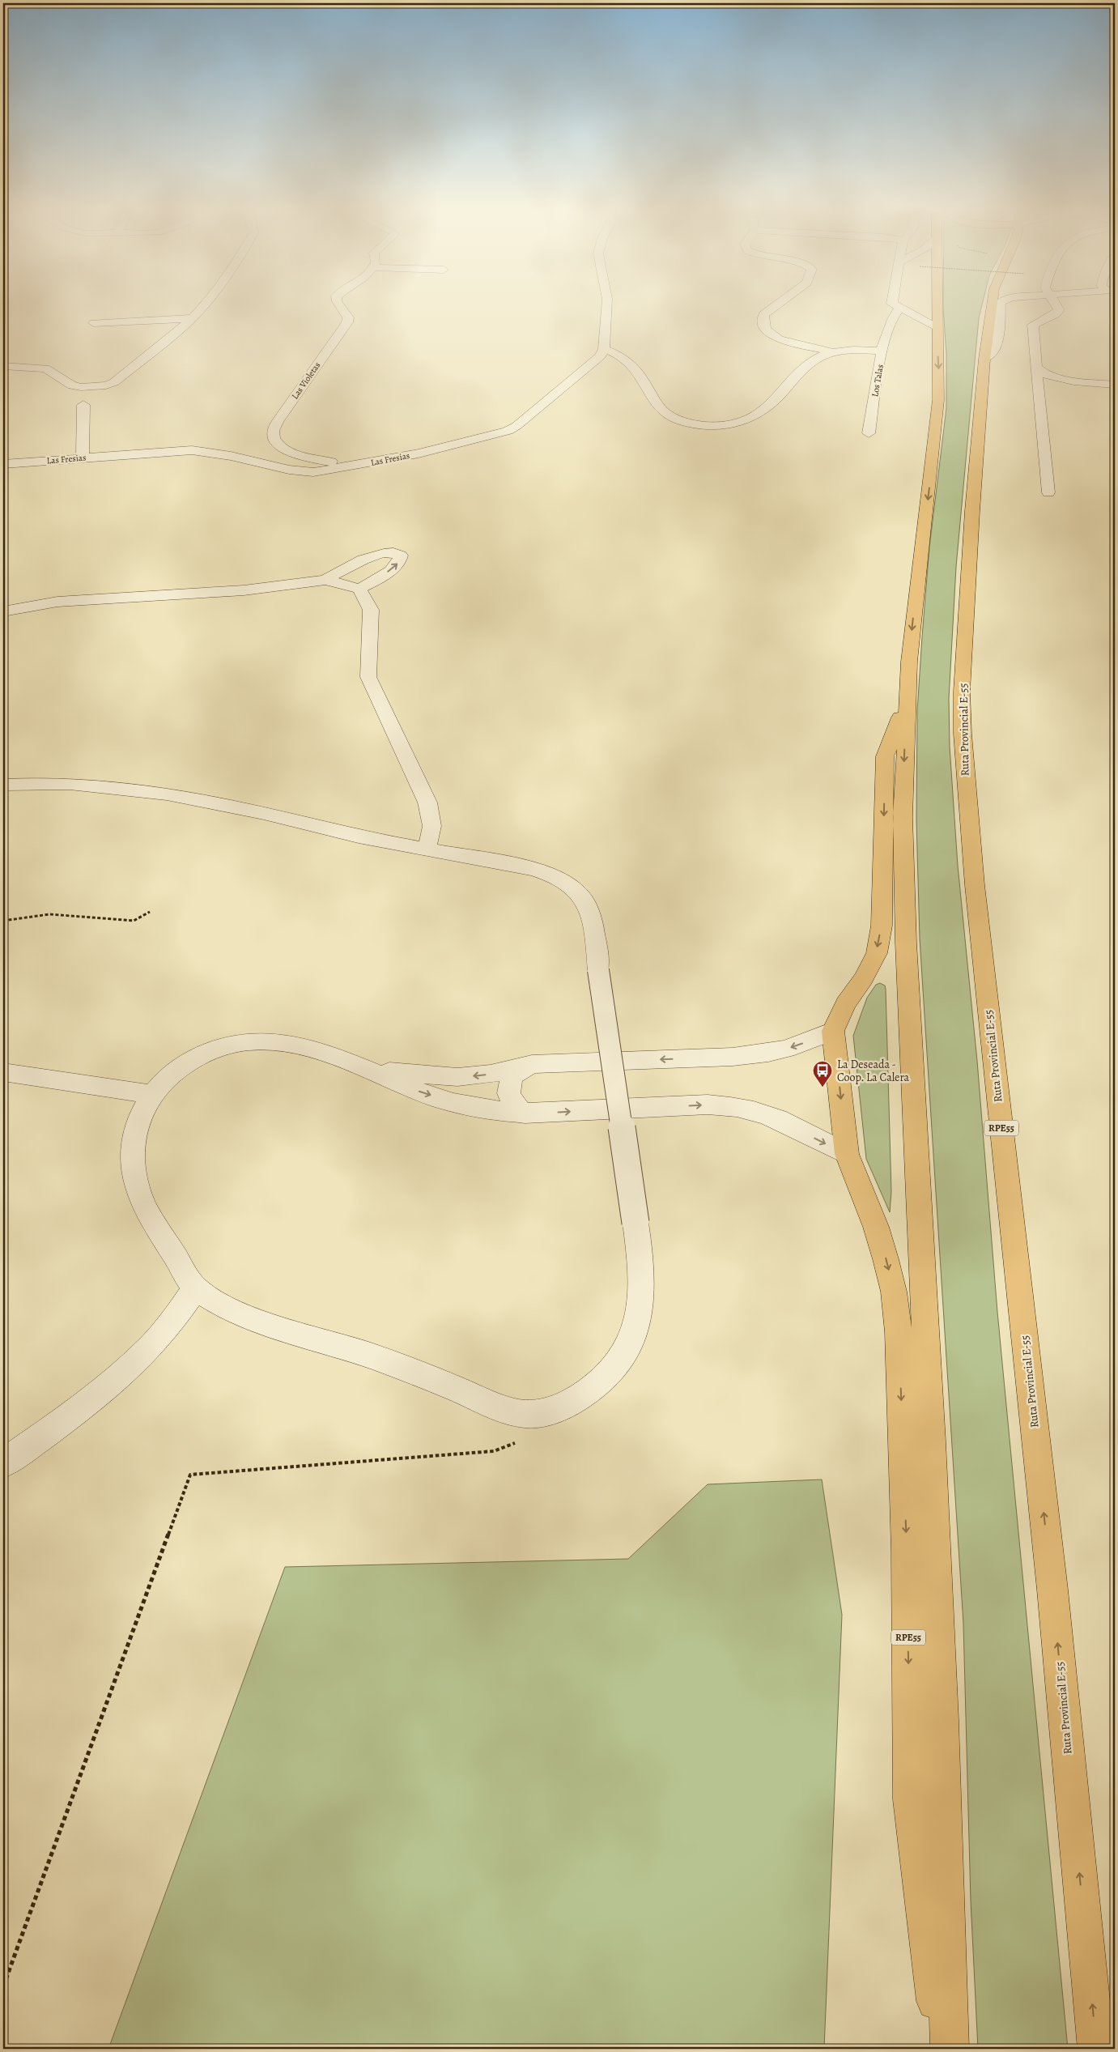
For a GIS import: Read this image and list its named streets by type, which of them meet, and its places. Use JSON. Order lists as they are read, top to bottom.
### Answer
{
  "streets": {
    "main road": ["Ruta Provincial E-55", "RPE55"],
    "street": ["Las Violetas", "Los Talas", "Las Fresias"]
  },
  "crossings": [
    ["Las Violetas", "Las Fresias"]
  ],
  "places": {
    "bus stop": ["La Deseada - Coop. La Calera"]
  }
}
